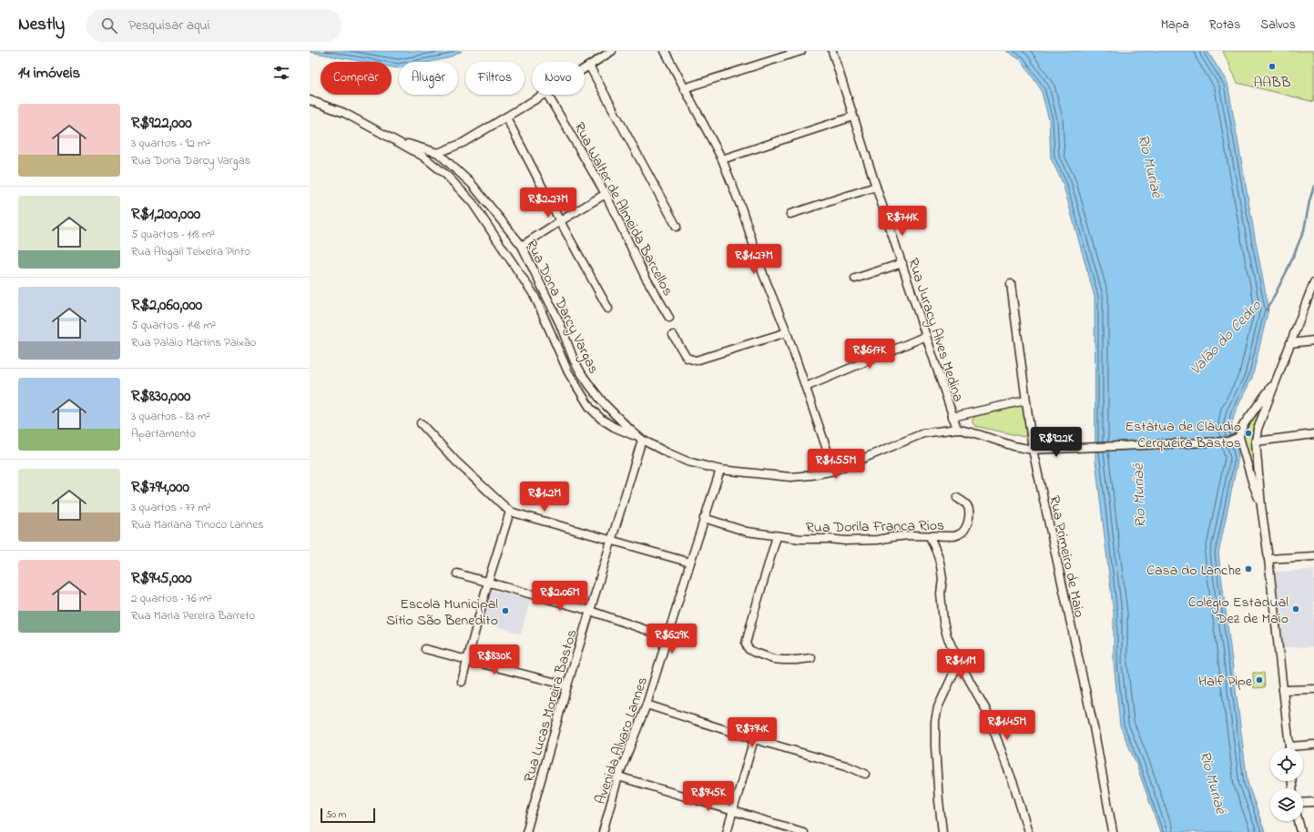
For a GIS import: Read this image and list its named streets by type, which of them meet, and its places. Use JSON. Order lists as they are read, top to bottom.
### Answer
{
  "streets": {
    "street": [
      "Rua Walter de Almeida Barcellos",
      "Rua Dona Darcy Vargas",
      "Rua Juracy Alves Medina",
      "Rua Dorila Franca Rios",
      "Rua Primeiro de Maio",
      "Rua Lucas Moreira Bastos",
      "Avenida Alvaro Lannes"
    ]
  },
  "crossings": [
    ["Rua Dona Darcy Vargas", "Rua Juracy Alves Medina"],
    ["Rua Dona Darcy Vargas", "Rua Primeiro de Maio"],
    ["Rua Dona Darcy Vargas", "Rua Lucas Moreira Bastos"],
    ["Rua Dona Darcy Vargas", "Avenida Alvaro Lannes"],
    ["Rua Dorila Franca Rios", "Avenida Alvaro Lannes"]
  ],
  "water": ["Rio Muriaé", "Valão do Cedro"],
  "places": [
    "AABB",
    "Estátua de Cláudio Cerqueira Bastos",
    "Casa do Lanche",
    "Colégio Estadual Dez de Maio",
    "Escola Municipal Sítio São Benedito",
    "Half Pipe"
  ],
  "scale_bar": "50 m",
  "page": {
    "header": "Nestly",
    "search": "Pesquisar aqui",
    "nav": ["Mapa", "Rotas", "Salvos"],
    "heading": "14 imóveis",
    "chip": [
      "Comprar",
      "Alugar",
      "Filtros",
      "Novo"
    ],
    "list": [
      {
        "name": "R$922,000",
        "note": "3 quartos · 92 m² · Rua Dona Darcy Vargas"
      },
      {
        "name": "R$1,200,000",
        "note": "5 quartos · 118 m² · Rua Abgail Teixeira Pinto"
      },
      {
        "name": "R$2,060,000",
        "note": "5 quartos · 148 m² · Rua Palaio Martins Paixão"
      },
      {
        "name": "R$830,000",
        "note": "3 quartos · 83 m² · Apartamento"
      },
      {
        "name": "R$794,000",
        "note": "3 quartos · 77 m² · Rua Mariana Tinoco Lannes"
      },
      {
        "name": "R$945,000",
        "note": "2 quartos · 76 m² · Rua Maria Pereira Barreto"
      }
    ],
    "price": [
      "R$2.27M",
      "R$711K",
      "R$1.27M",
      "R$617K",
      "R$922K",
      "R$1.55M",
      "R$1.2M",
      "R$2.06M",
      "R$629K",
      "R$830K",
      "R$1.1M",
      "R$1.45M",
      "R$794K",
      "R$945K"
    ],
    "scale": "50 m"
  }
}
